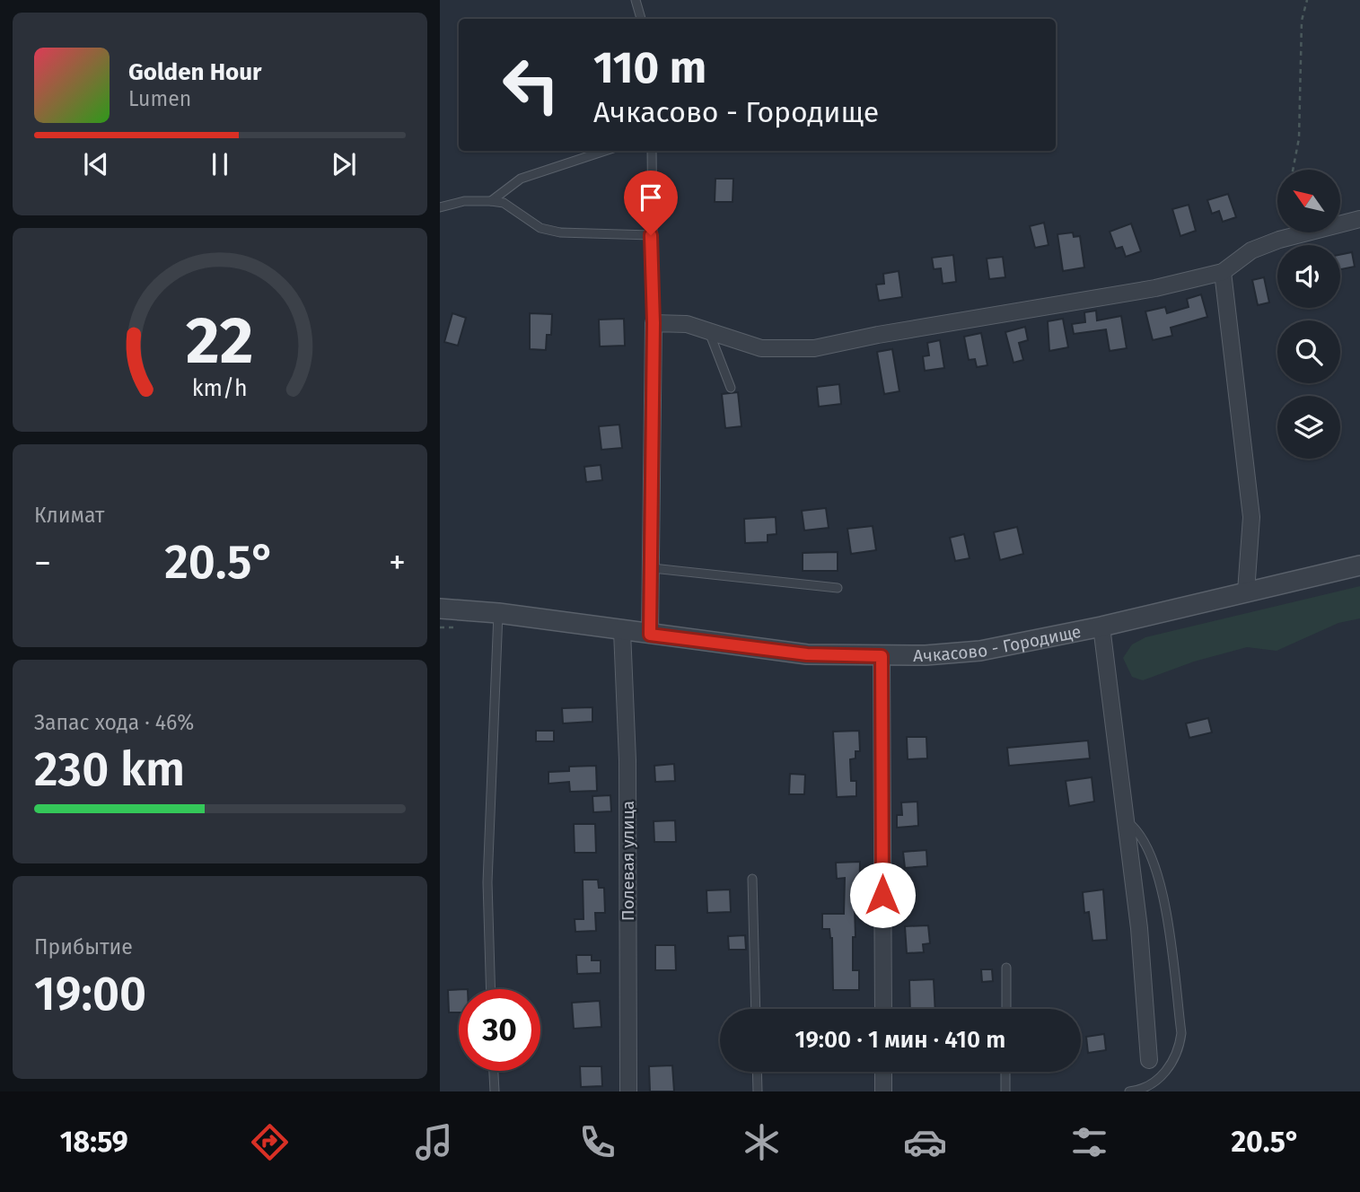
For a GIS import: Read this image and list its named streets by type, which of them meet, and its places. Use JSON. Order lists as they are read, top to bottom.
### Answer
{
  "streets": {
    "street": ["Ачкасово - Городище", "Полевая улица"]
  },
  "crossings": [
    ["Ачкасово - Городище", "Полевая улица"]
  ],
  "north": "top left",
  "page": {
    "turn": ["110 m", "Ачкасово - Городище"],
    "song": ["Golden Hour", "Lumen"],
    "tile": [
      "Климат",
      ["Запас хода · 46%", "230 km"],
      ["Прибытие", "19:00"]
    ],
    "heat": ["−", "20.5°", "+"],
    "limit": "30",
    "trip": "19:00 · 1 мин · 410 m",
    "tabs": ["18:59", "20.5°"],
    "gauge": ["22", "km/h"]
  }
}
